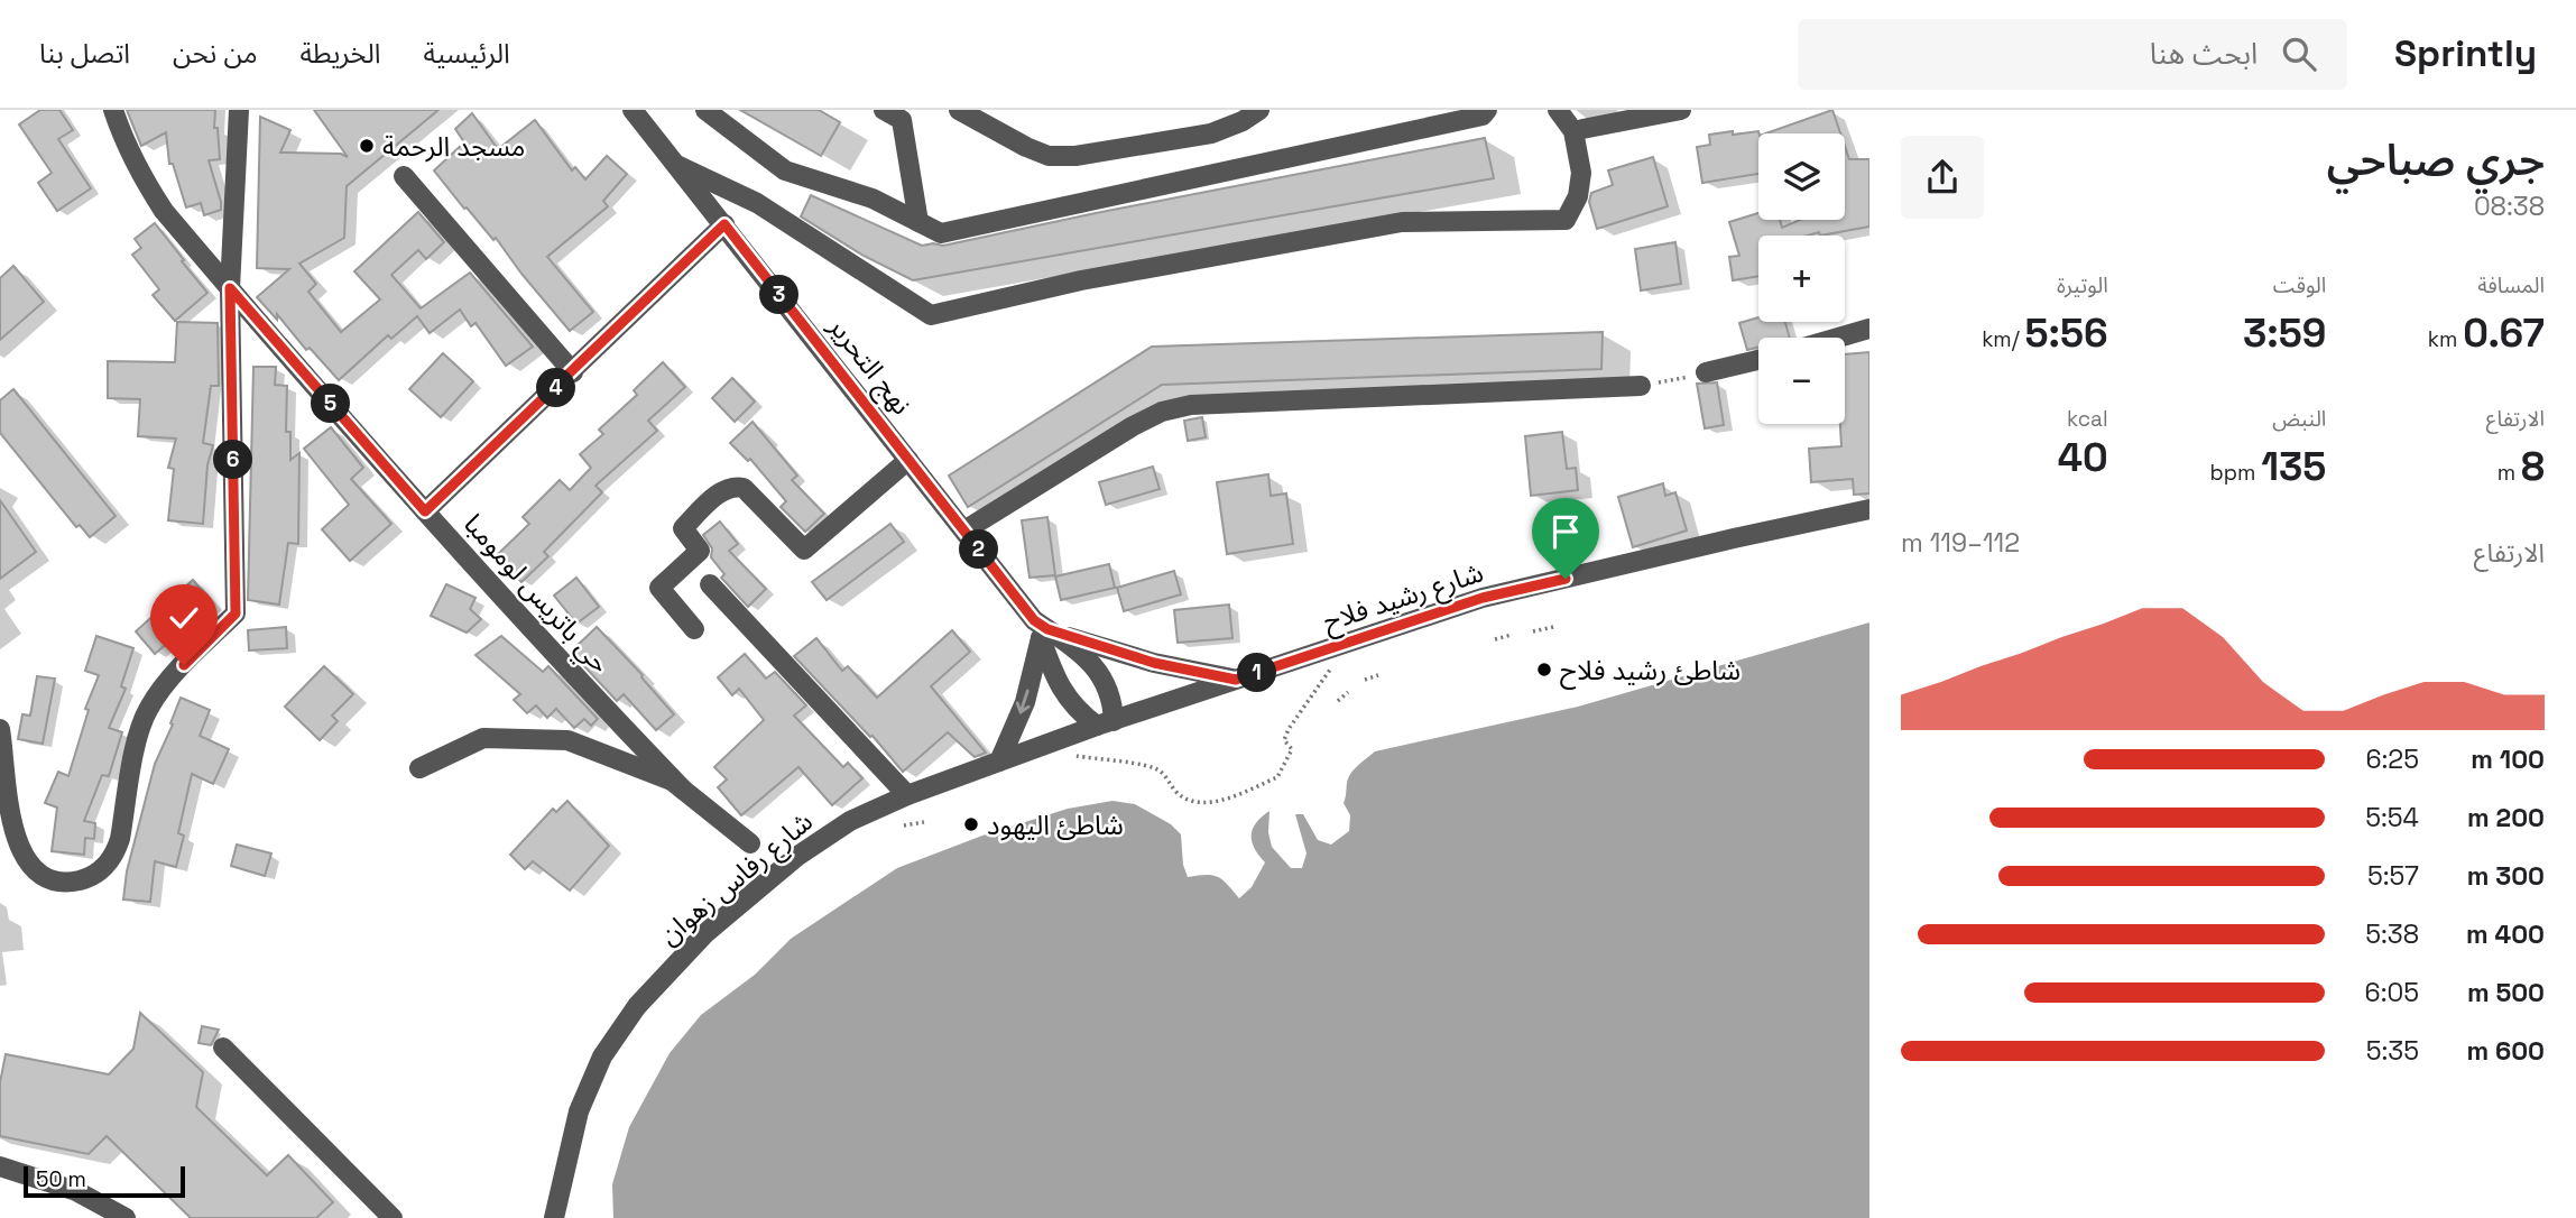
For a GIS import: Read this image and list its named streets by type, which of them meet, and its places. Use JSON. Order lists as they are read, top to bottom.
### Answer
{
  "streets": {
    "street": [
      "نهج التحرير",
      "حي باتريس لومومبا",
      "شارع رشيد فلاح",
      "شارع رفاس زهوان"
    ]
  },
  "crossings": [
    ["نهج التحرير", "شارع رشيد فلاح"],
    ["نهج التحرير", "شارع رفاس زهوان"],
    ["شارع رشيد فلاح", "شارع رفاس زهوان"]
  ],
  "places": ["مسجد الرحمة", "شاطئ رشيد فلاح", "شاطئ اليهود"],
  "scale_bar": "50 m",
  "page": {
    "header": "Sprintly",
    "search": "ابحث هنا",
    "nav": [
      "الرئيسية",
      "الخريطة",
      "من نحن",
      "اتصل بنا"
    ],
    "heading": ["جري صباحي", "08:38"],
    "map_buttons": ["+", "−"],
    "stats": [
      ["المسافة", "0.67 km"],
      ["الوقت", "3:59"],
      ["الوتيرة", "5:56 /km"],
      ["الارتفاع", "8 m"],
      ["النبض", "135 bpm"],
      ["kcal", "40"]
    ],
    "pins": [
      "3",
      "4",
      "5",
      "6",
      "2",
      "1"
    ],
    "chart": ["الارتفاع", "112–119 m"],
    "list": [
      {
        "name": "100 m",
        "note": "6:25"
      },
      {
        "name": "200 m",
        "note": "5:54"
      },
      {
        "name": "300 m",
        "note": "5:57"
      },
      {
        "name": "400 m",
        "note": "5:38"
      },
      {
        "name": "500 m",
        "note": "6:05"
      },
      {
        "name": "600 m",
        "note": "5:35"
      }
    ],
    "scale": "50 m"
  }
}
